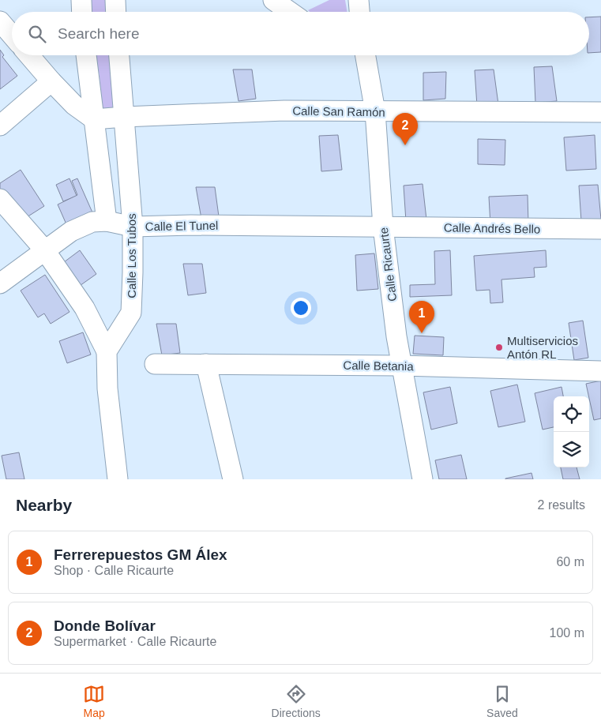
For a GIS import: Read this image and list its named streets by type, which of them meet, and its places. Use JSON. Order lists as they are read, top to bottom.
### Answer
{
  "streets": {
    "street": [
      "Calle San Ramón",
      "Calle El Tunel",
      "Calle Andrés Bello",
      "Calle Los Tubos",
      "Calle Ricaurte",
      "Calle Betania"
    ]
  },
  "crossings": [
    ["Calle San Ramón", "Calle Los Tubos"],
    ["Calle San Ramón", "Calle Ricaurte"],
    ["Calle El Tunel", "Calle Andrés Bello"],
    ["Calle El Tunel", "Calle Los Tubos"],
    ["Calle El Tunel", "Calle Ricaurte"],
    ["Calle Andrés Bello", "Calle Ricaurte"],
    ["Calle Ricaurte", "Calle Betania"]
  ],
  "places": ["Multiservicios Antón RL"],
  "page": {
    "search": "Search here",
    "pins": ["2", "1"],
    "heading": ["Nearby", "2 results"],
    "list": [
      {
        "mark": "1",
        "name": "Ferrerepuestos GM Álex",
        "note": "Shop · Calle Ricaurte",
        "value": "60 m"
      },
      {
        "mark": "2",
        "name": "Donde Bolívar",
        "note": "Supermarket · Calle Ricaurte",
        "value": "100 m"
      }
    ],
    "nav": ["Map", "Directions", "Saved"]
  }
}
